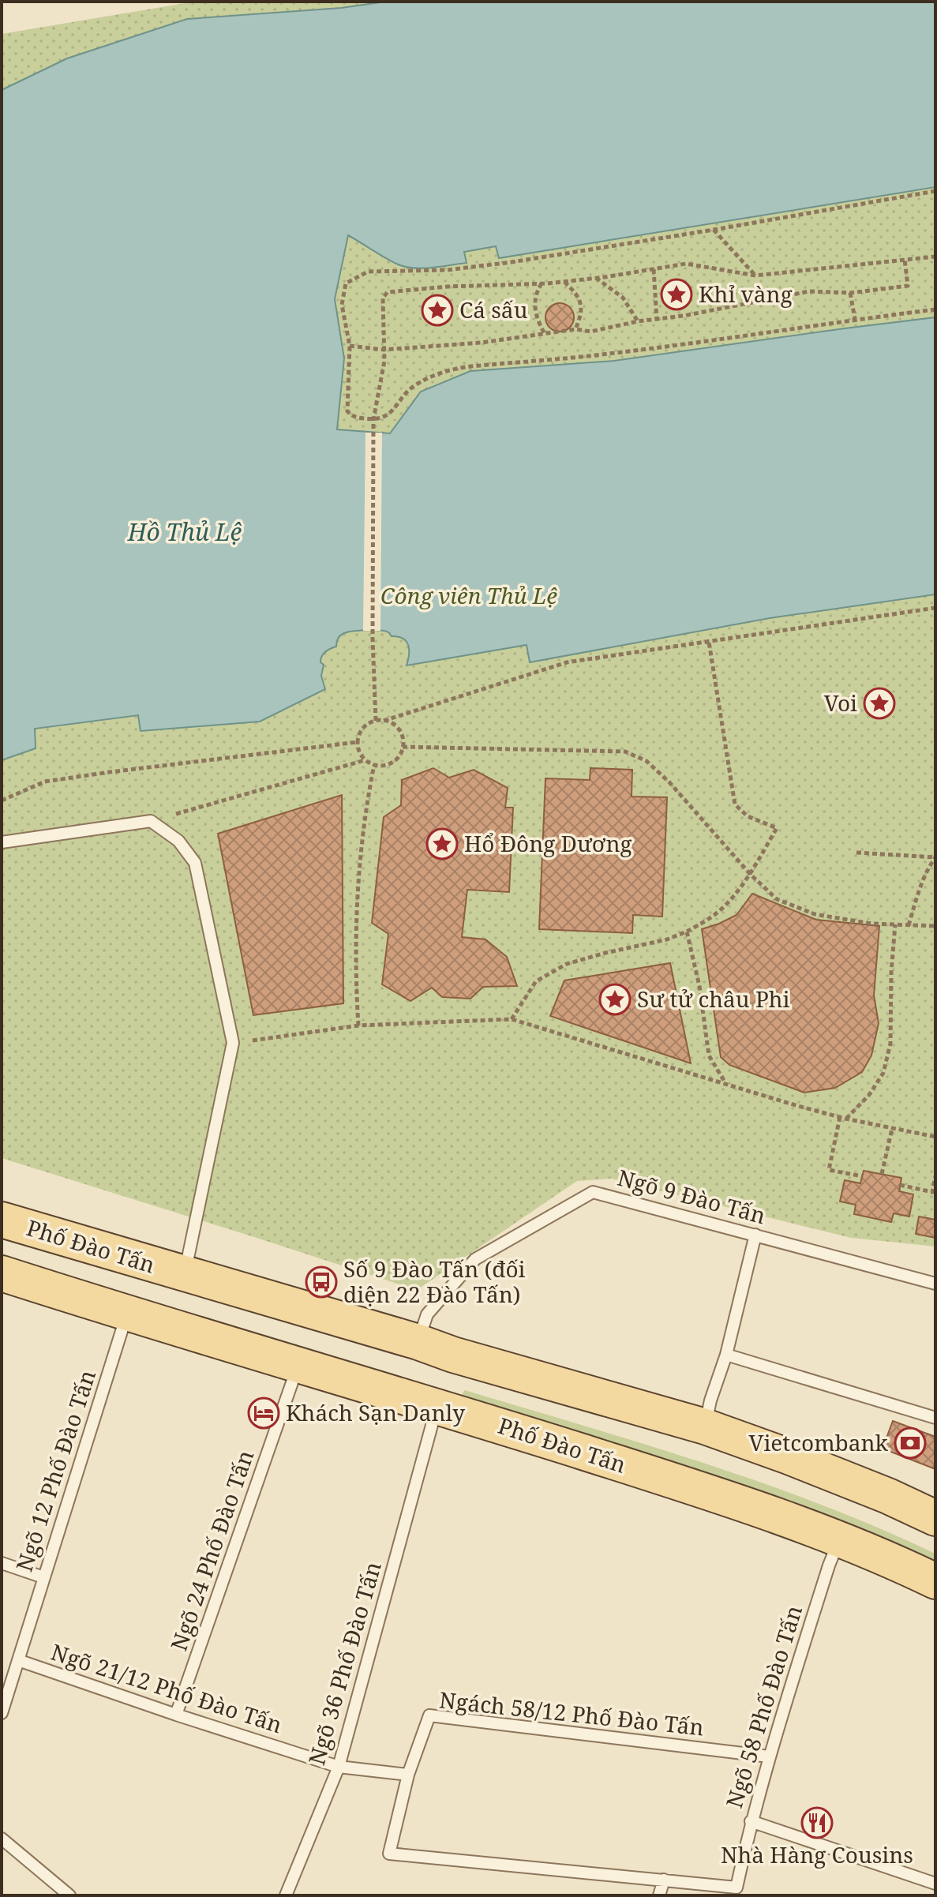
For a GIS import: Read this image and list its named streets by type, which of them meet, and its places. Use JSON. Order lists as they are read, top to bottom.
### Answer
{
  "streets": {
    "main road": ["Phố Đào Tấn"],
    "lane": [
      "Ngõ 9 Đào Tấn",
      "Ngõ 12 Phố Đào Tấn",
      "Ngõ 24 Phố Đào Tấn",
      "Ngõ 36 Phố Đào Tấn",
      "Ngõ 21/12 Phố Đào Tấn",
      "Ngõ 58 Phố Đào Tấn",
      "Ngách 58/12 Phố Đào Tấn"
    ]
  },
  "crossings": [
    ["Ngõ 9 Đào Tấn", "Phố Đào Tấn"],
    ["Phố Đào Tấn", "Ngõ 12 Phố Đào Tấn"],
    ["Phố Đào Tấn", "Ngõ 24 Phố Đào Tấn"],
    ["Phố Đào Tấn", "Ngõ 36 Phố Đào Tấn"],
    ["Phố Đào Tấn", "Ngõ 58 Phố Đào Tấn"],
    ["Ngõ 12 Phố Đào Tấn", "Ngõ 21/12 Phố Đào Tấn"],
    ["Ngõ 24 Phố Đào Tấn", "Ngõ 21/12 Phố Đào Tấn"],
    ["Ngõ 36 Phố Đào Tấn", "Ngõ 21/12 Phố Đào Tấn"],
    ["Ngõ 21/12 Phố Đào Tấn", "Ngách 58/12 Phố Đào Tấn"],
    ["Ngõ 58 Phố Đào Tấn", "Ngách 58/12 Phố Đào Tấn"]
  ],
  "water": ["Hồ Thủ Lệ"],
  "parks": ["Công viên Thủ Lệ"],
  "places": {
    "place": [
      "Khỉ vàng",
      "Cá sấu",
      "Voi",
      "Hổ Đông Dương",
      "Sư tử châu Phi"
    ],
    "bus stop": ["Số 9 Đào Tấn (đối diện 22 Đào Tấn)"],
    "hotel": ["Khách Sạn Danly"],
    "bank": ["Vietcombank"],
    "restaurant": ["Nhà Hàng Cousins"]
  }
}
